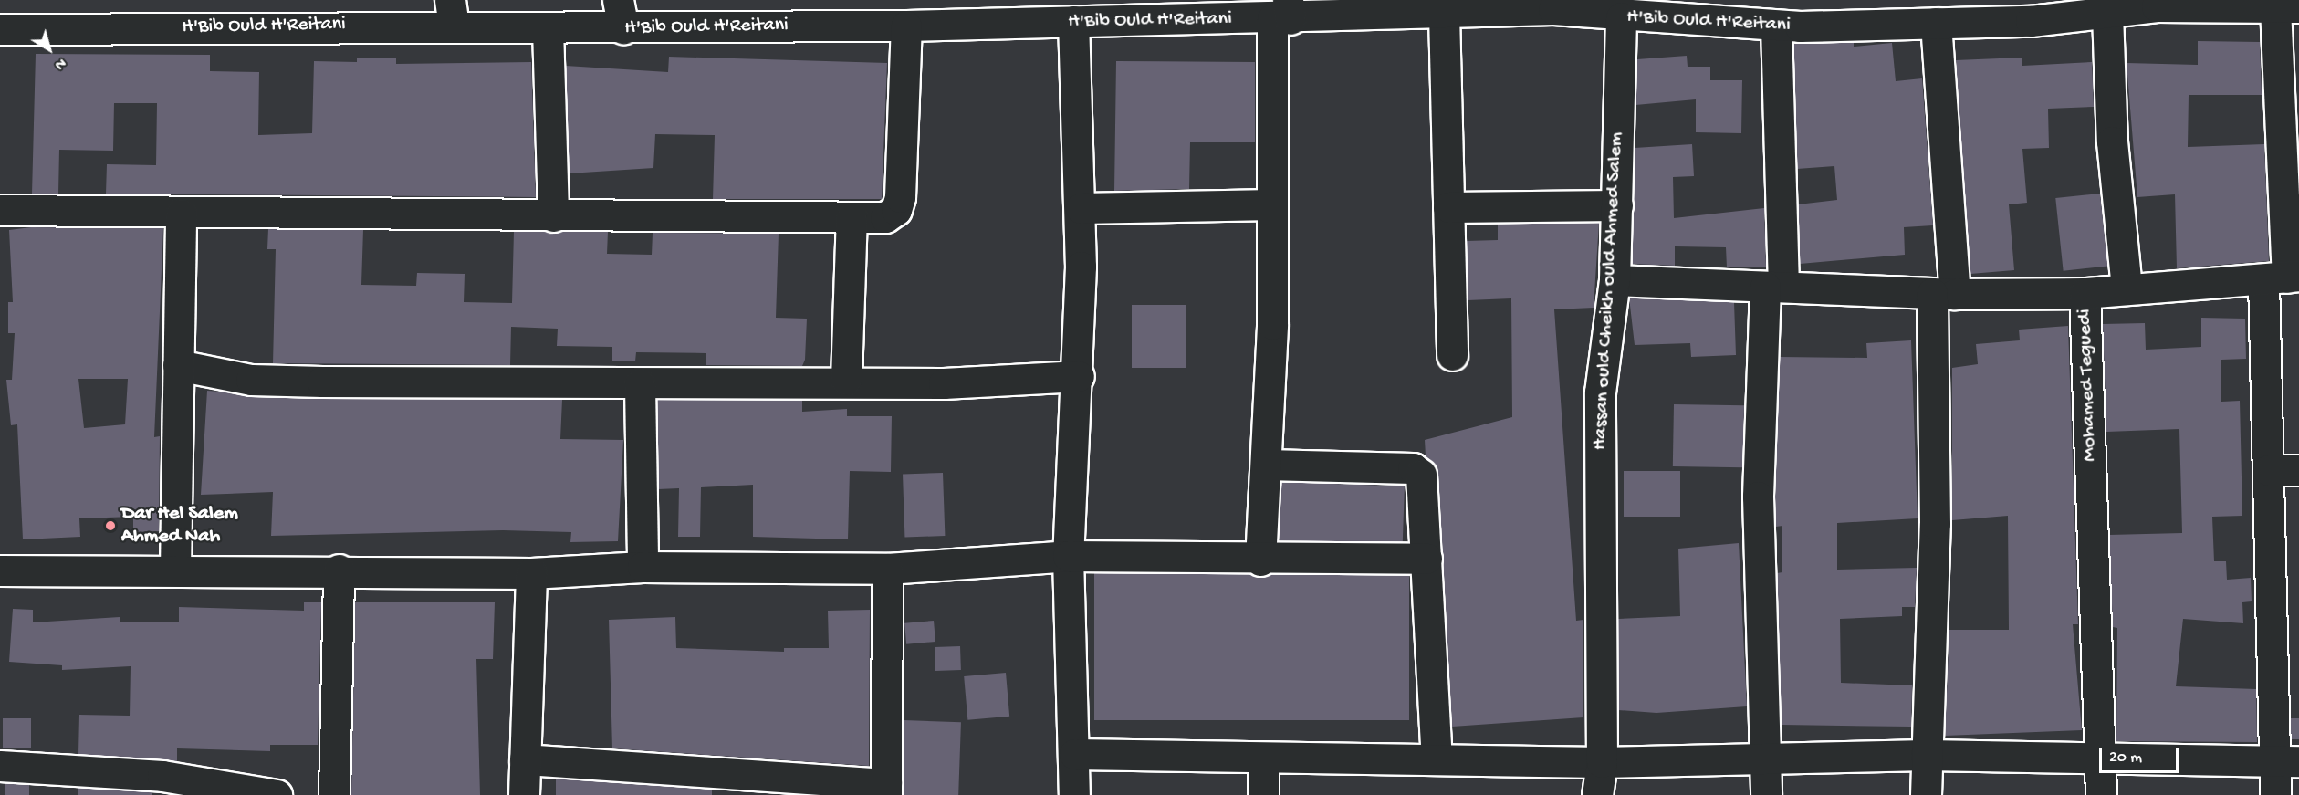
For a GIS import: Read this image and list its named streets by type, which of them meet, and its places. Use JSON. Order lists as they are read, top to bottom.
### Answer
{
  "streets": {
    "street": ["H'Bib Ould H'Reitani", "Hassan ould Cheikh ould Ahmed Salem", "Mohamed Teguedi"]
  },
  "crossings": [
    ["H'Bib Ould H'Reitani", "Hassan ould Cheikh ould Ahmed Salem"]
  ],
  "places": ["Dar Hel Salem Ahmed Nah"],
  "scale_bar": "20 m",
  "north": "bottom right"
}
